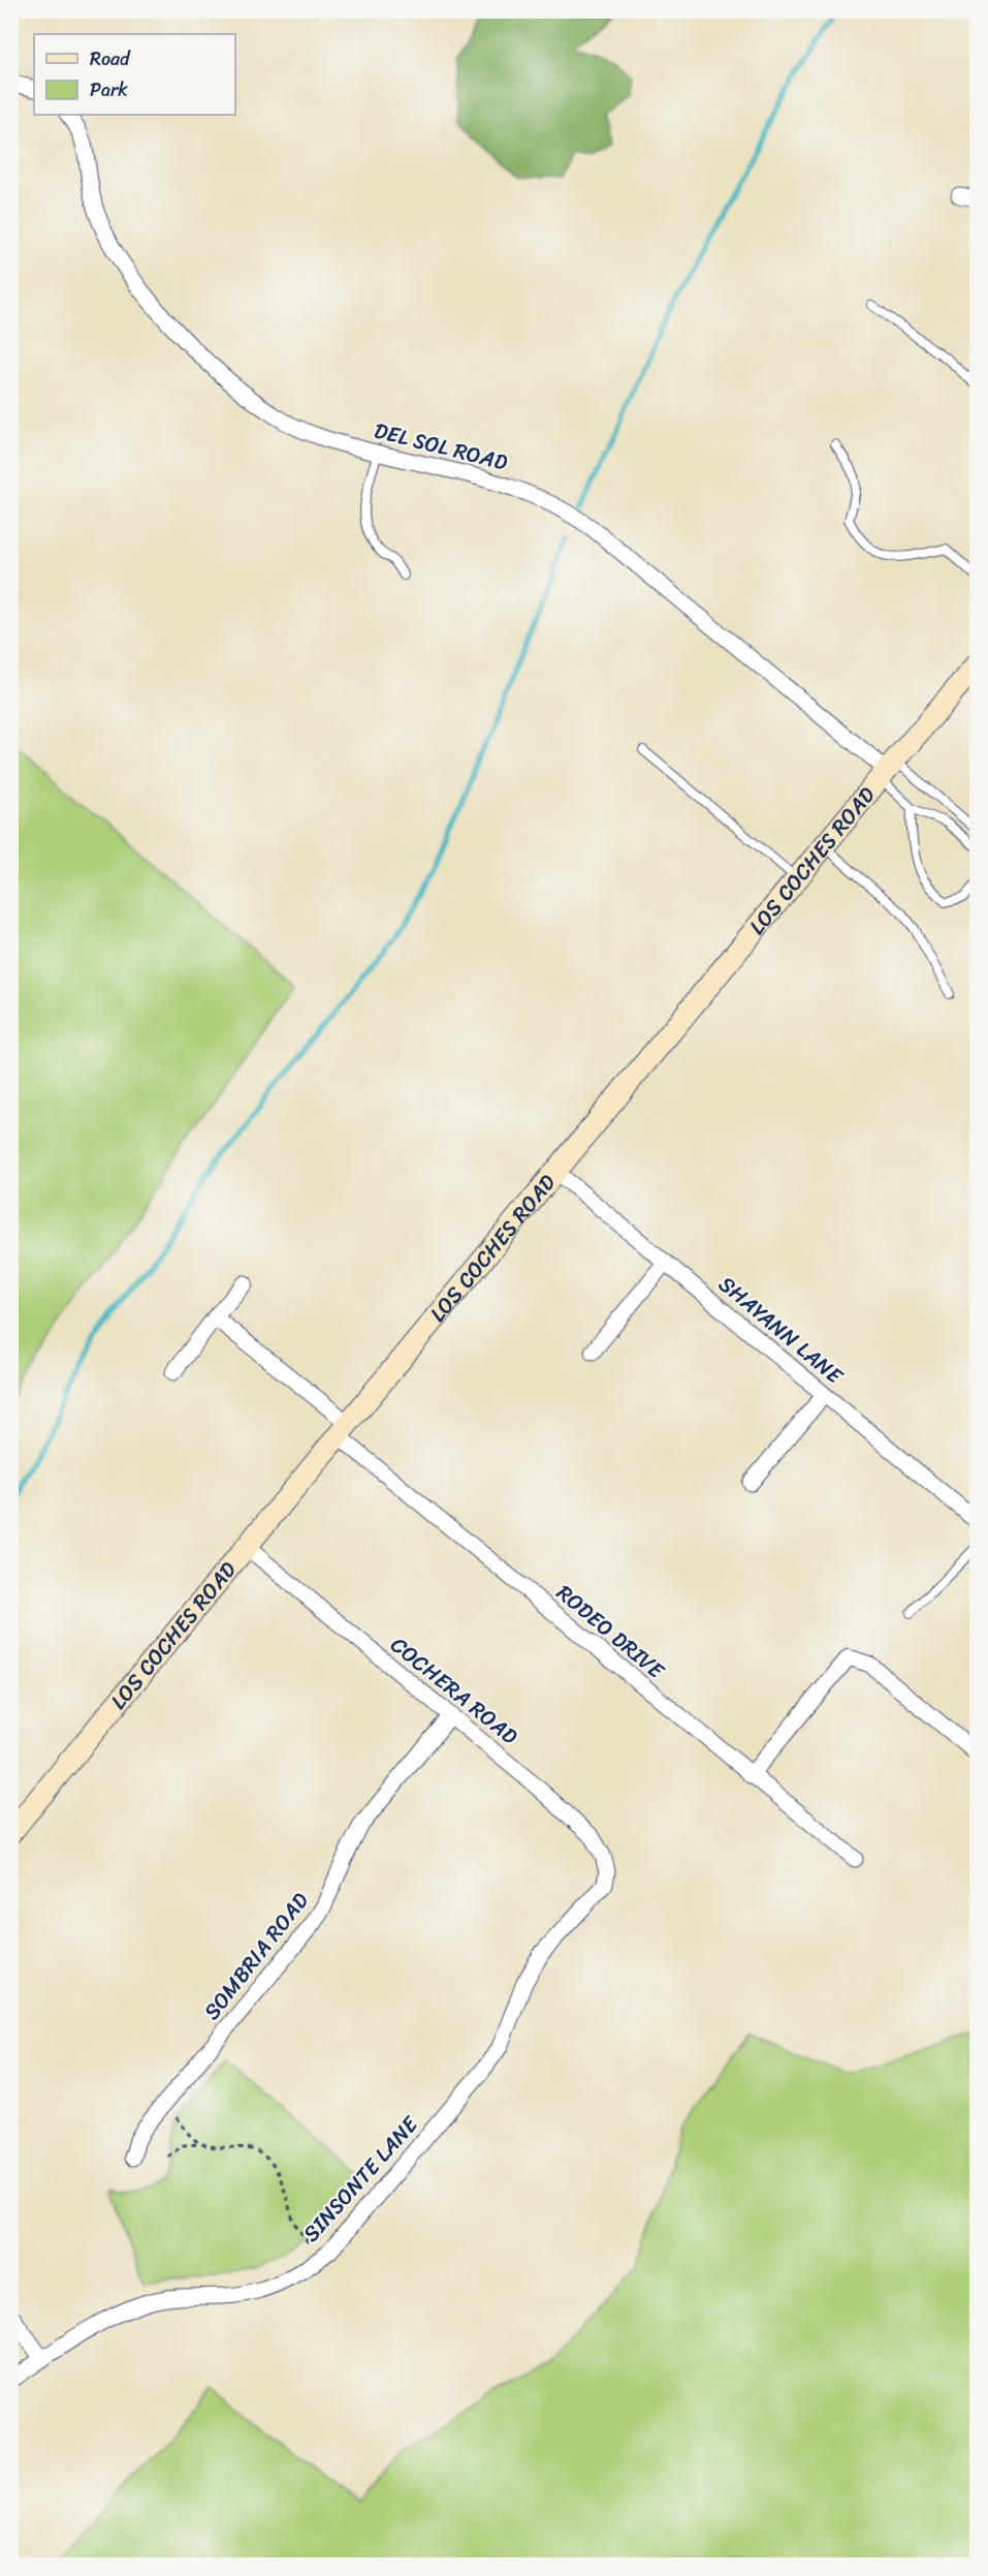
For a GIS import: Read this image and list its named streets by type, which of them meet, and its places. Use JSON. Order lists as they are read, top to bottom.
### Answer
{
  "streets": {
    "main road": ["LOS COCHES ROAD"],
    "street": [
      "DEL SOL ROAD",
      "SHAYANN LANE",
      "RODEO DRIVE",
      "COCHERA ROAD",
      "SOMBRIA ROAD",
      "SINSONTE LANE"
    ]
  },
  "crossings": [
    ["DEL SOL ROAD", "LOS COCHES ROAD"],
    ["LOS COCHES ROAD", "SHAYANN LANE"],
    ["LOS COCHES ROAD", "RODEO DRIVE"],
    ["LOS COCHES ROAD", "COCHERA ROAD"],
    ["COCHERA ROAD", "SOMBRIA ROAD"],
    ["COCHERA ROAD", "SINSONTE LANE"]
  ],
  "legend": ["Road", "Park"]
}
